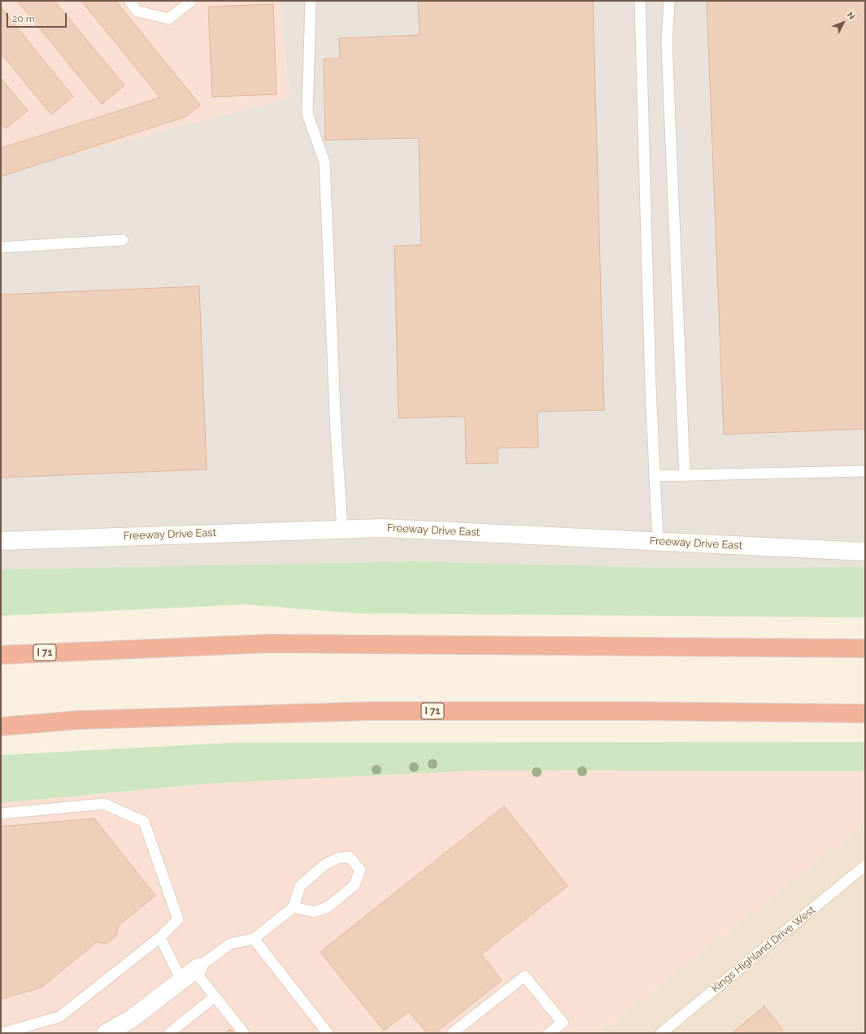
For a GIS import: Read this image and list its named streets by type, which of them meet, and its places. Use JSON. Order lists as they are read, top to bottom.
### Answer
{
  "streets": {
    "highway": ["I 71"],
    "street": ["Freeway Drive East"],
    "lane": ["Kings Highland Drive West"]
  },
  "scale_bar": "20 m",
  "north": "top right"
}
